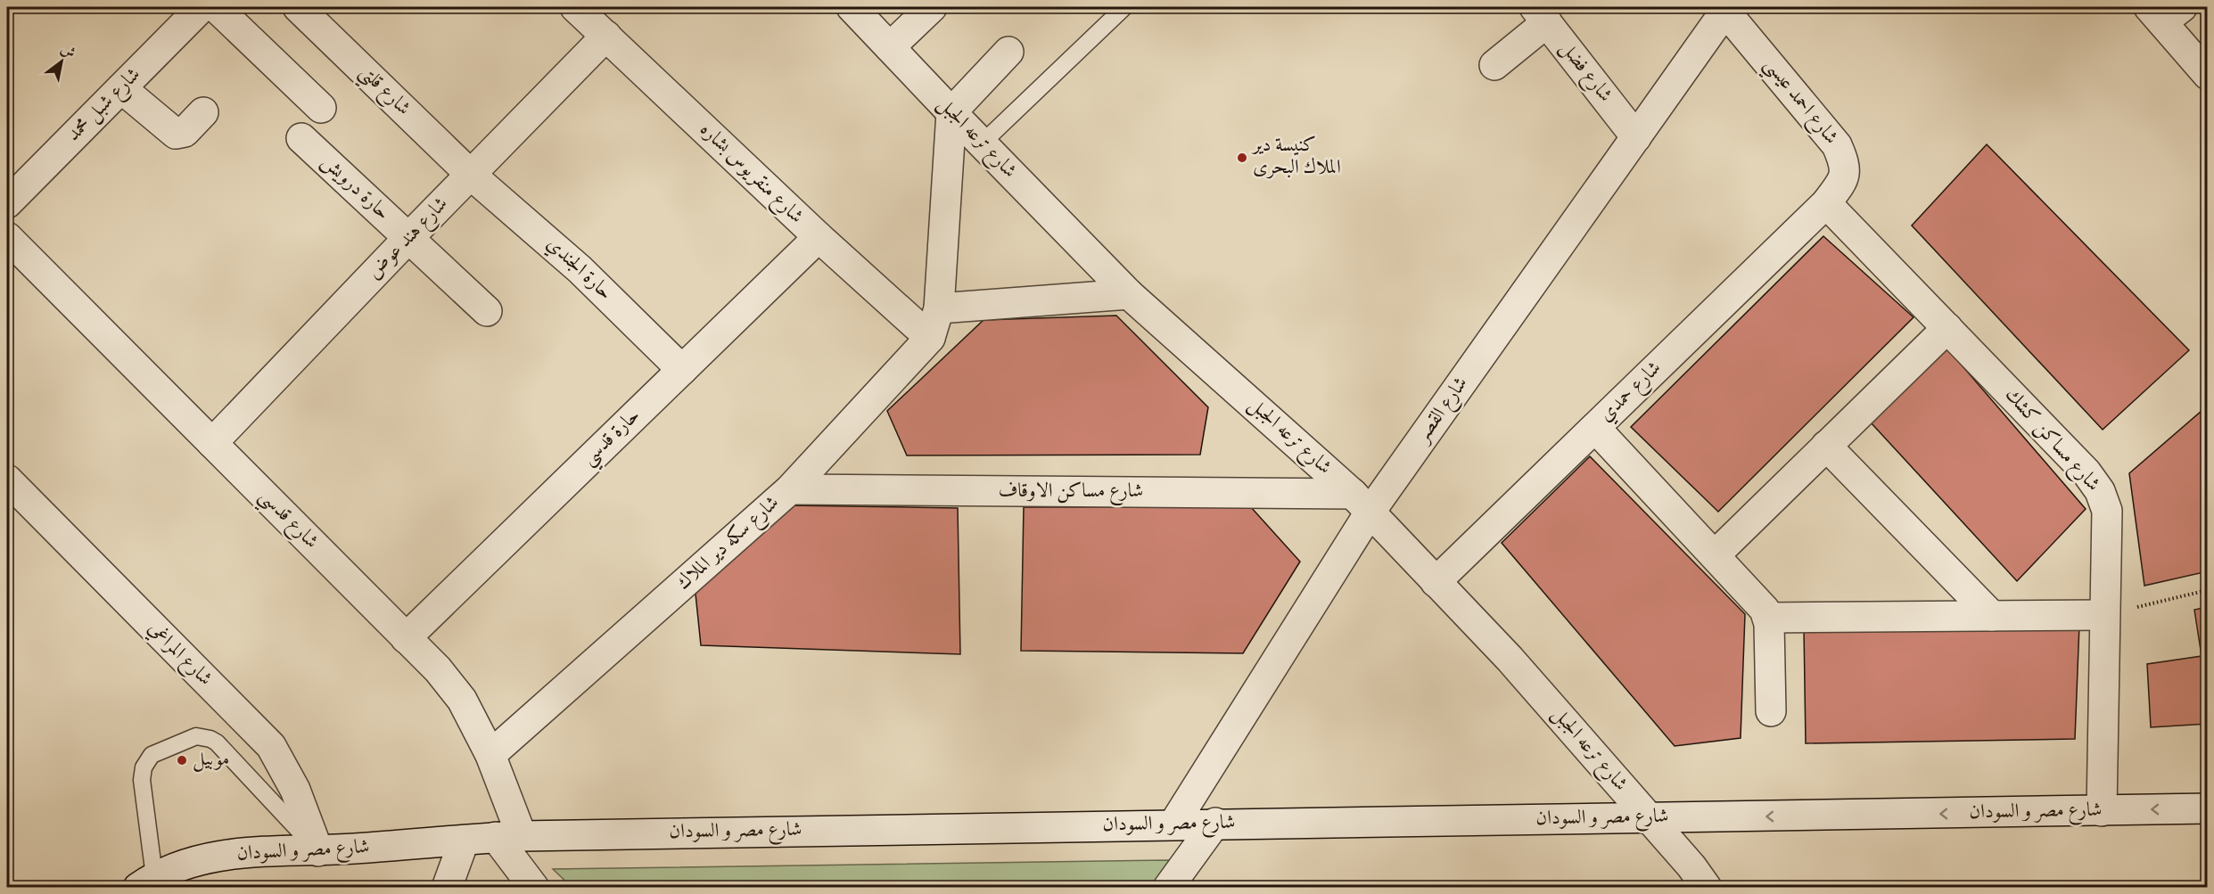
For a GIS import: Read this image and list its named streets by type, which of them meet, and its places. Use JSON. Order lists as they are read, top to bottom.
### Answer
{
  "streets": {
    "street": [
      "شارع فضل",
      "شارع قلتي",
      "شارع احمد عيسي",
      "شارع شبل محمد",
      "شارع ترعه الجبل",
      "شارع منقريوس بشاره",
      "حارة درويش",
      "شارع هند عوض",
      "حارة الجندي",
      "شارع حمدي",
      "شارع القصر",
      "حارة قدسي",
      "شارع مساكن كشك",
      "شارع مساكن الاوقاف",
      "شارع قدسي",
      "شارع سكه دير الملاك",
      "شارع المراغي",
      "شارع مصر و السودان"
    ]
  },
  "crossings": [
    ["شارع فضل", "شارع القصر"],
    ["شارع قلتي", "شارع هند عوض"],
    ["شارع قلتي", "حارة الجندي"],
    ["شارع احمد عيسي", "شارع حمدي"],
    ["شارع احمد عيسي", "شارع القصر"],
    ["شارع احمد عيسي", "شارع مساكن كشك"],
    ["شارع ترعه الجبل", "شارع حمدي"],
    ["شارع ترعه الجبل", "شارع القصر"],
    ["شارع ترعه الجبل", "شارع مساكن الاوقاف"],
    ["شارع ترعه الجبل", "شارع سكه دير الملاك"],
    ["شارع ترعه الجبل", "شارع مصر و السودان"],
    ["شارع منقريوس بشاره", "شارع هند عوض"],
    ["شارع منقريوس بشاره", "حارة قدسي"],
    ["شارع منقريوس بشاره", "شارع سكه دير الملاك"],
    ["حارة درويش", "شارع هند عوض"],
    ["شارع هند عوض", "حارة الجندي"],
    ["شارع هند عوض", "شارع قدسي"],
    ["حارة الجندي", "حارة قدسي"],
    ["شارع حمدي", "شارع مساكن كشك"],
    ["شارع القصر", "شارع مساكن الاوقاف"],
    ["شارع القصر", "شارع مصر و السودان"],
    ["حارة قدسي", "شارع قدسي"],
    ["شارع مساكن كشك", "شارع مصر و السودان"],
    ["شارع مساكن الاوقاف", "شارع سكه دير الملاك"],
    ["شارع قدسي", "شارع سكه دير الملاك"],
    ["شارع قدسي", "شارع مصر و السودان"],
    ["شارع المراغي", "شارع مصر و السودان"]
  ],
  "places": ["كنيسة دير الملاك البحرى", "موبيل"],
  "north": "top right"
}
